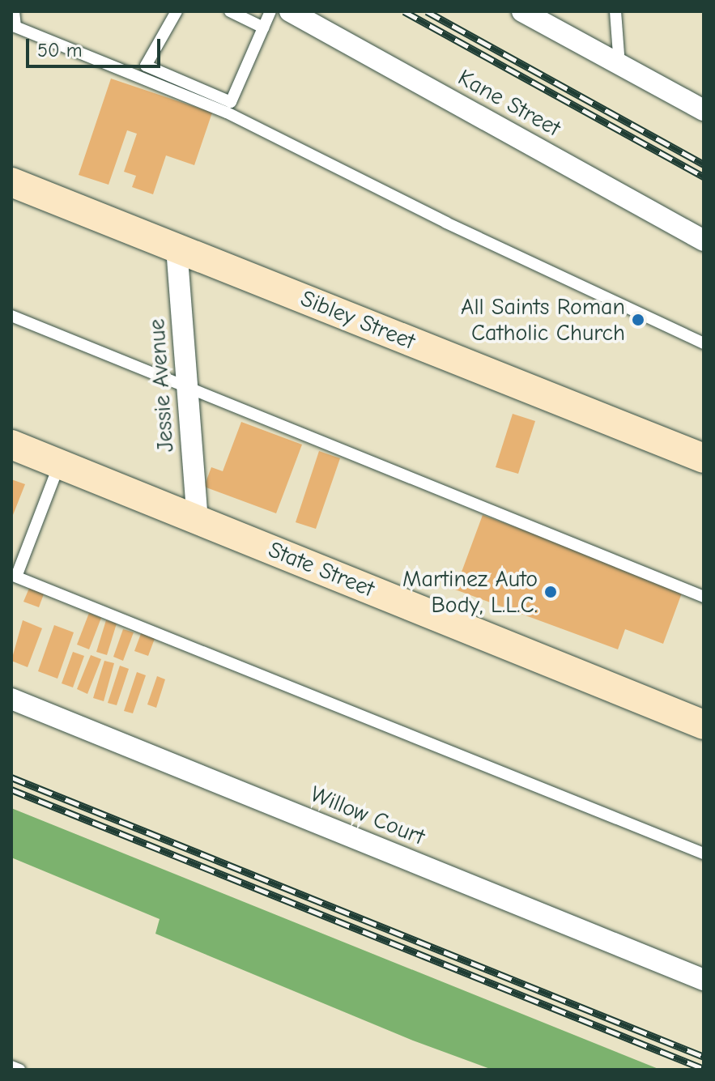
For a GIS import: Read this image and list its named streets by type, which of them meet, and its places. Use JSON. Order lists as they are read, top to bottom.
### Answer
{
  "streets": {
    "street": [
      "Kane Street",
      "Sibley Street",
      "Jessie Avenue",
      "State Street",
      "Willow Court"
    ]
  },
  "crossings": [
    ["Sibley Street", "Jessie Avenue"],
    ["Jessie Avenue", "State Street"]
  ],
  "places": ["All Saints Roman Catholic Church", "Martinez Auto Body, L.L.C."],
  "scale_bar": "50 m"
}
